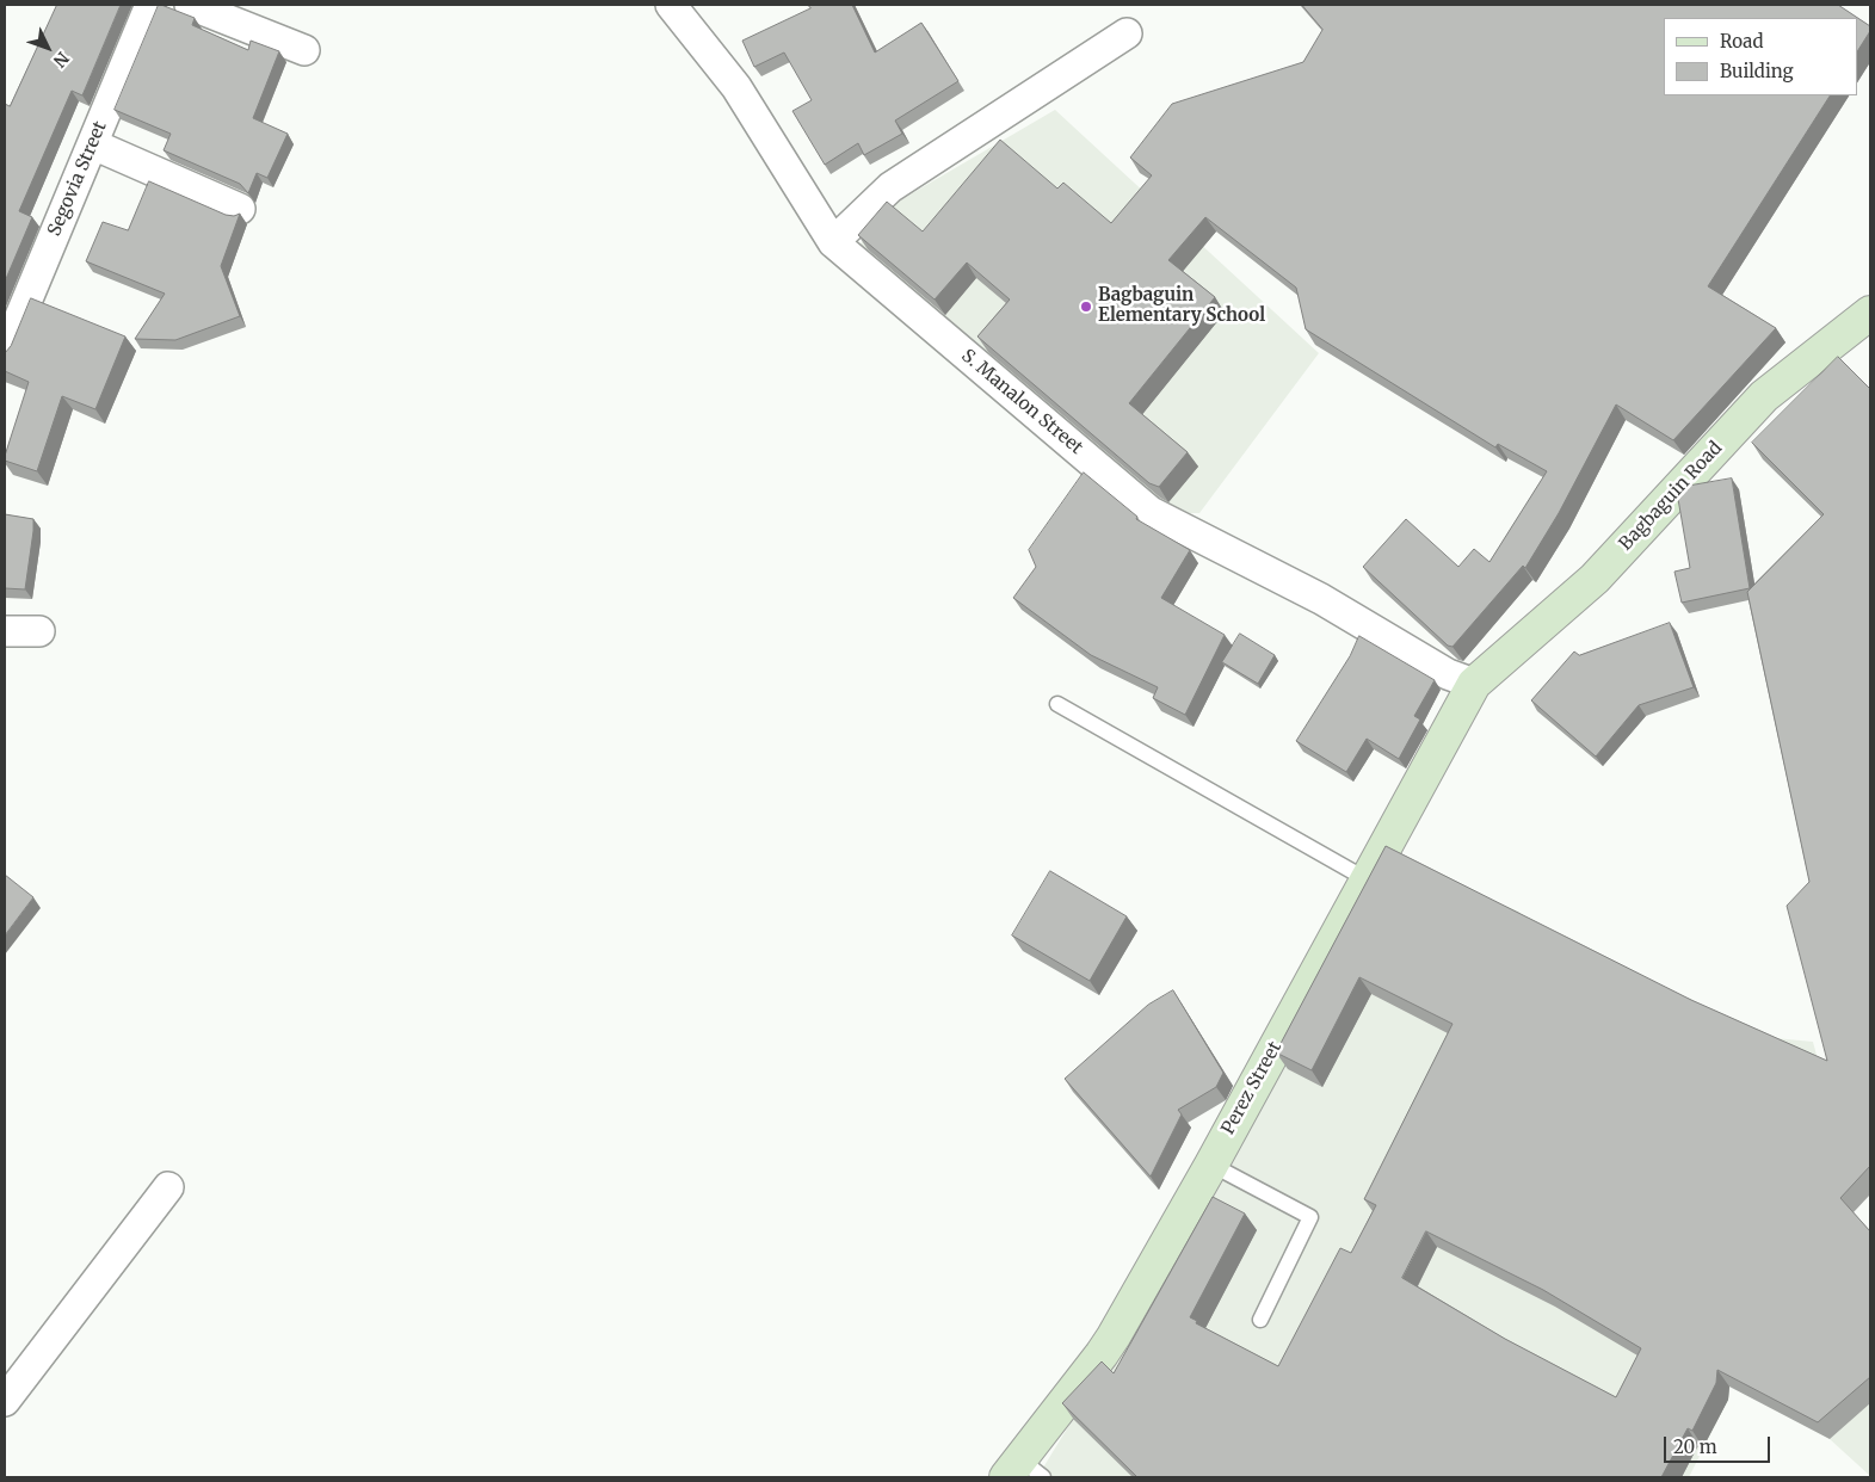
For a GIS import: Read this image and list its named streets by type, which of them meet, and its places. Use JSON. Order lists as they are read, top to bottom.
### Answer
{
  "streets": {
    "street": [
      "Segovia Street",
      "S. Manalon Street",
      "Bagbaguin Road",
      "Perez Street"
    ]
  },
  "crossings": [
    ["S. Manalon Street", "Bagbaguin Road"],
    ["S. Manalon Street", "Perez Street"],
    ["Bagbaguin Road", "Perez Street"]
  ],
  "places": ["Bagbaguin Elementary School"],
  "legend": ["Road", "Building"],
  "scale_bar": "20 m",
  "north": "bottom right"
}
